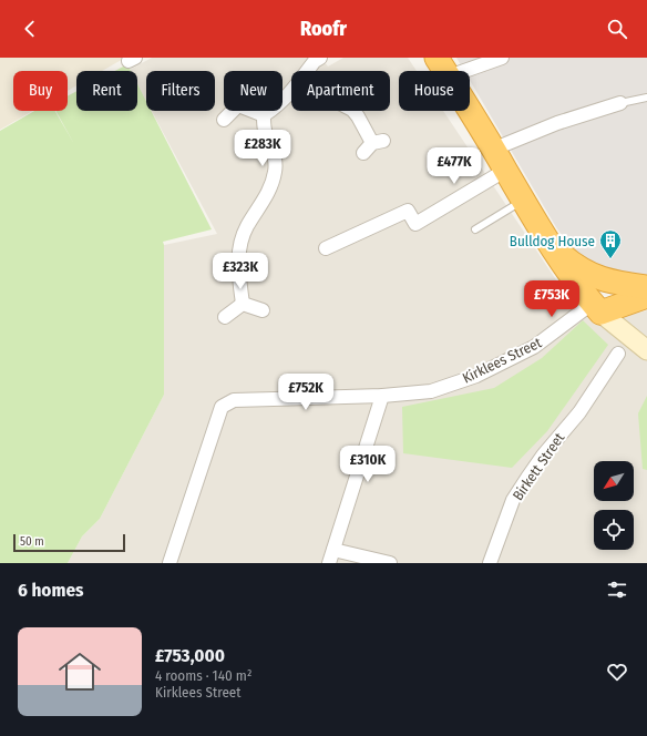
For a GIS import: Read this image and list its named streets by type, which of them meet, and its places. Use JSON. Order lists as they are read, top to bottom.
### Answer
{
  "streets": {
    "street": ["Kirklees Street", "Birkett Street"]
  },
  "places": {
    "building": ["Bulldog House"]
  },
  "scale_bar": "50 m",
  "north": "bottom left",
  "page": {
    "header": "Roofr",
    "chip": [
      "Buy",
      "Rent",
      "Filters",
      "New",
      "Apartment",
      "House"
    ],
    "price": [
      "£283K",
      "£477K",
      "£323K",
      "£753K",
      "£752K",
      "£310K"
    ],
    "scale": "50 m",
    "heading": "6 homes",
    "list": [
      {
        "name": "£753,000",
        "note": "4 rooms · 140 m² · Kirklees Street"
      }
    ]
  }
}
